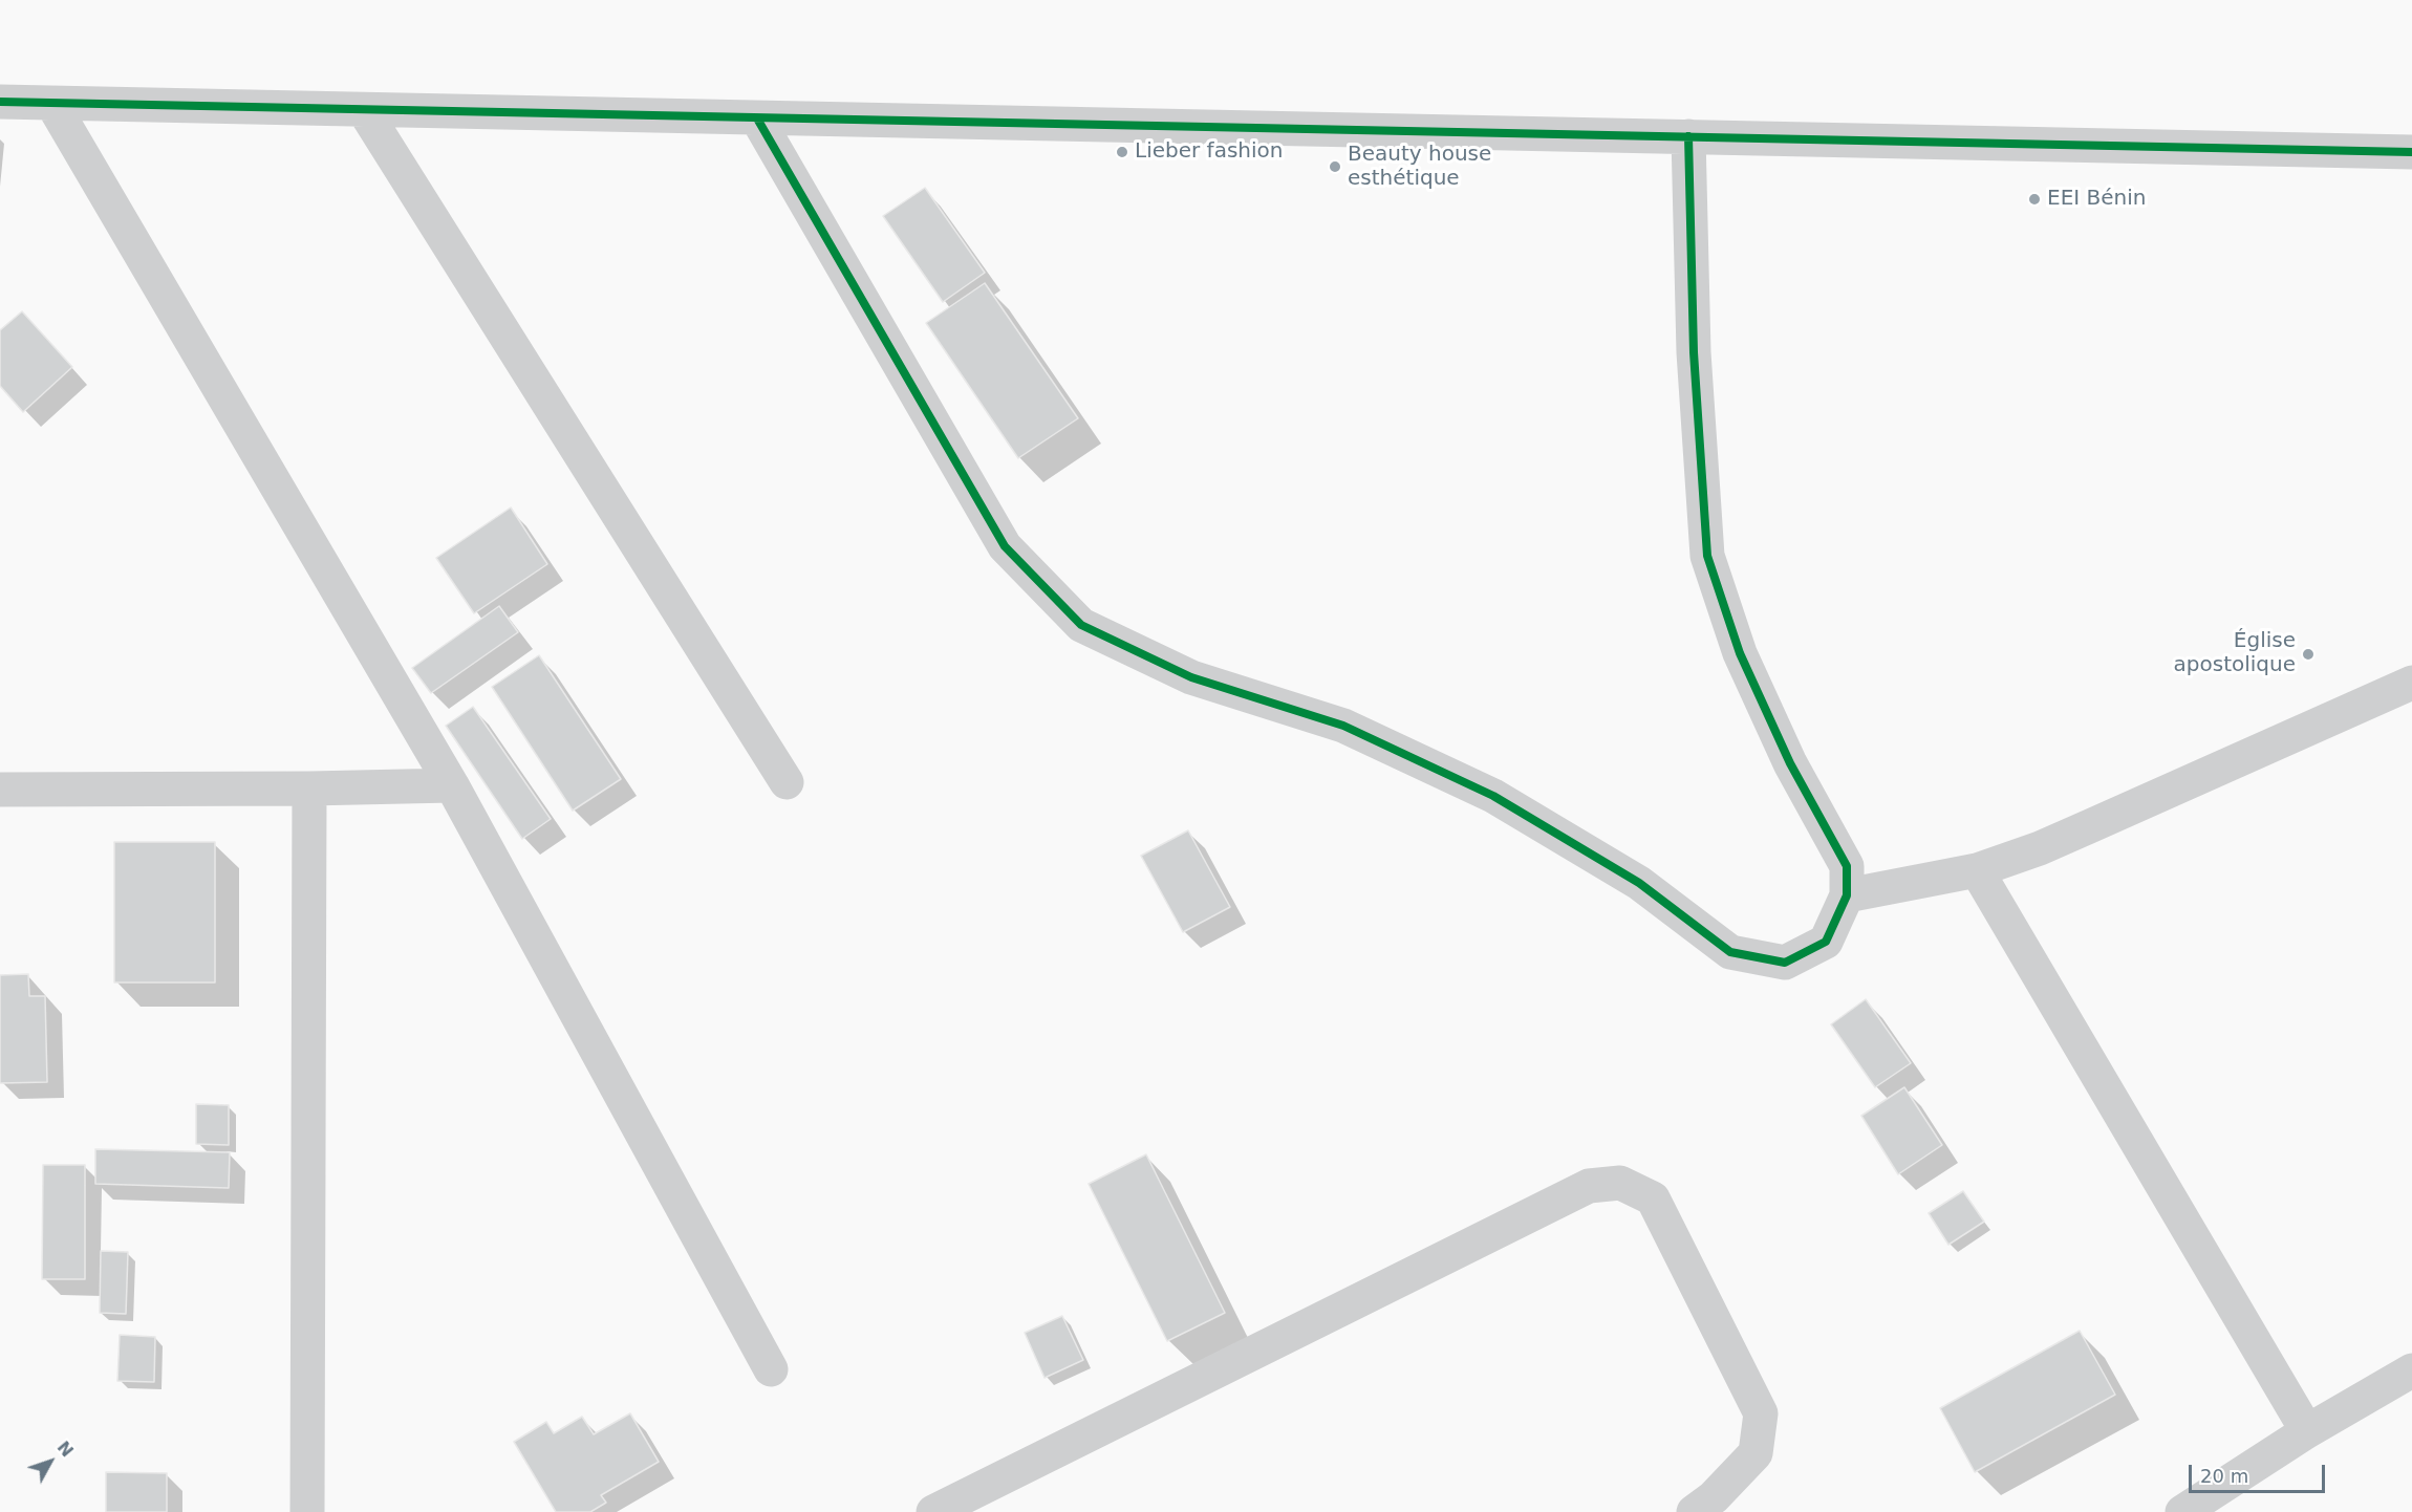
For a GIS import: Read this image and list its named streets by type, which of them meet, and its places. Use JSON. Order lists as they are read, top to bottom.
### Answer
{
  "places": [
    "Lieber fashion",
    "Beauty house esthétique",
    "EEI Bénin",
    "Église apostolique"
  ],
  "scale_bar": "20 m",
  "north": "top right"
}
